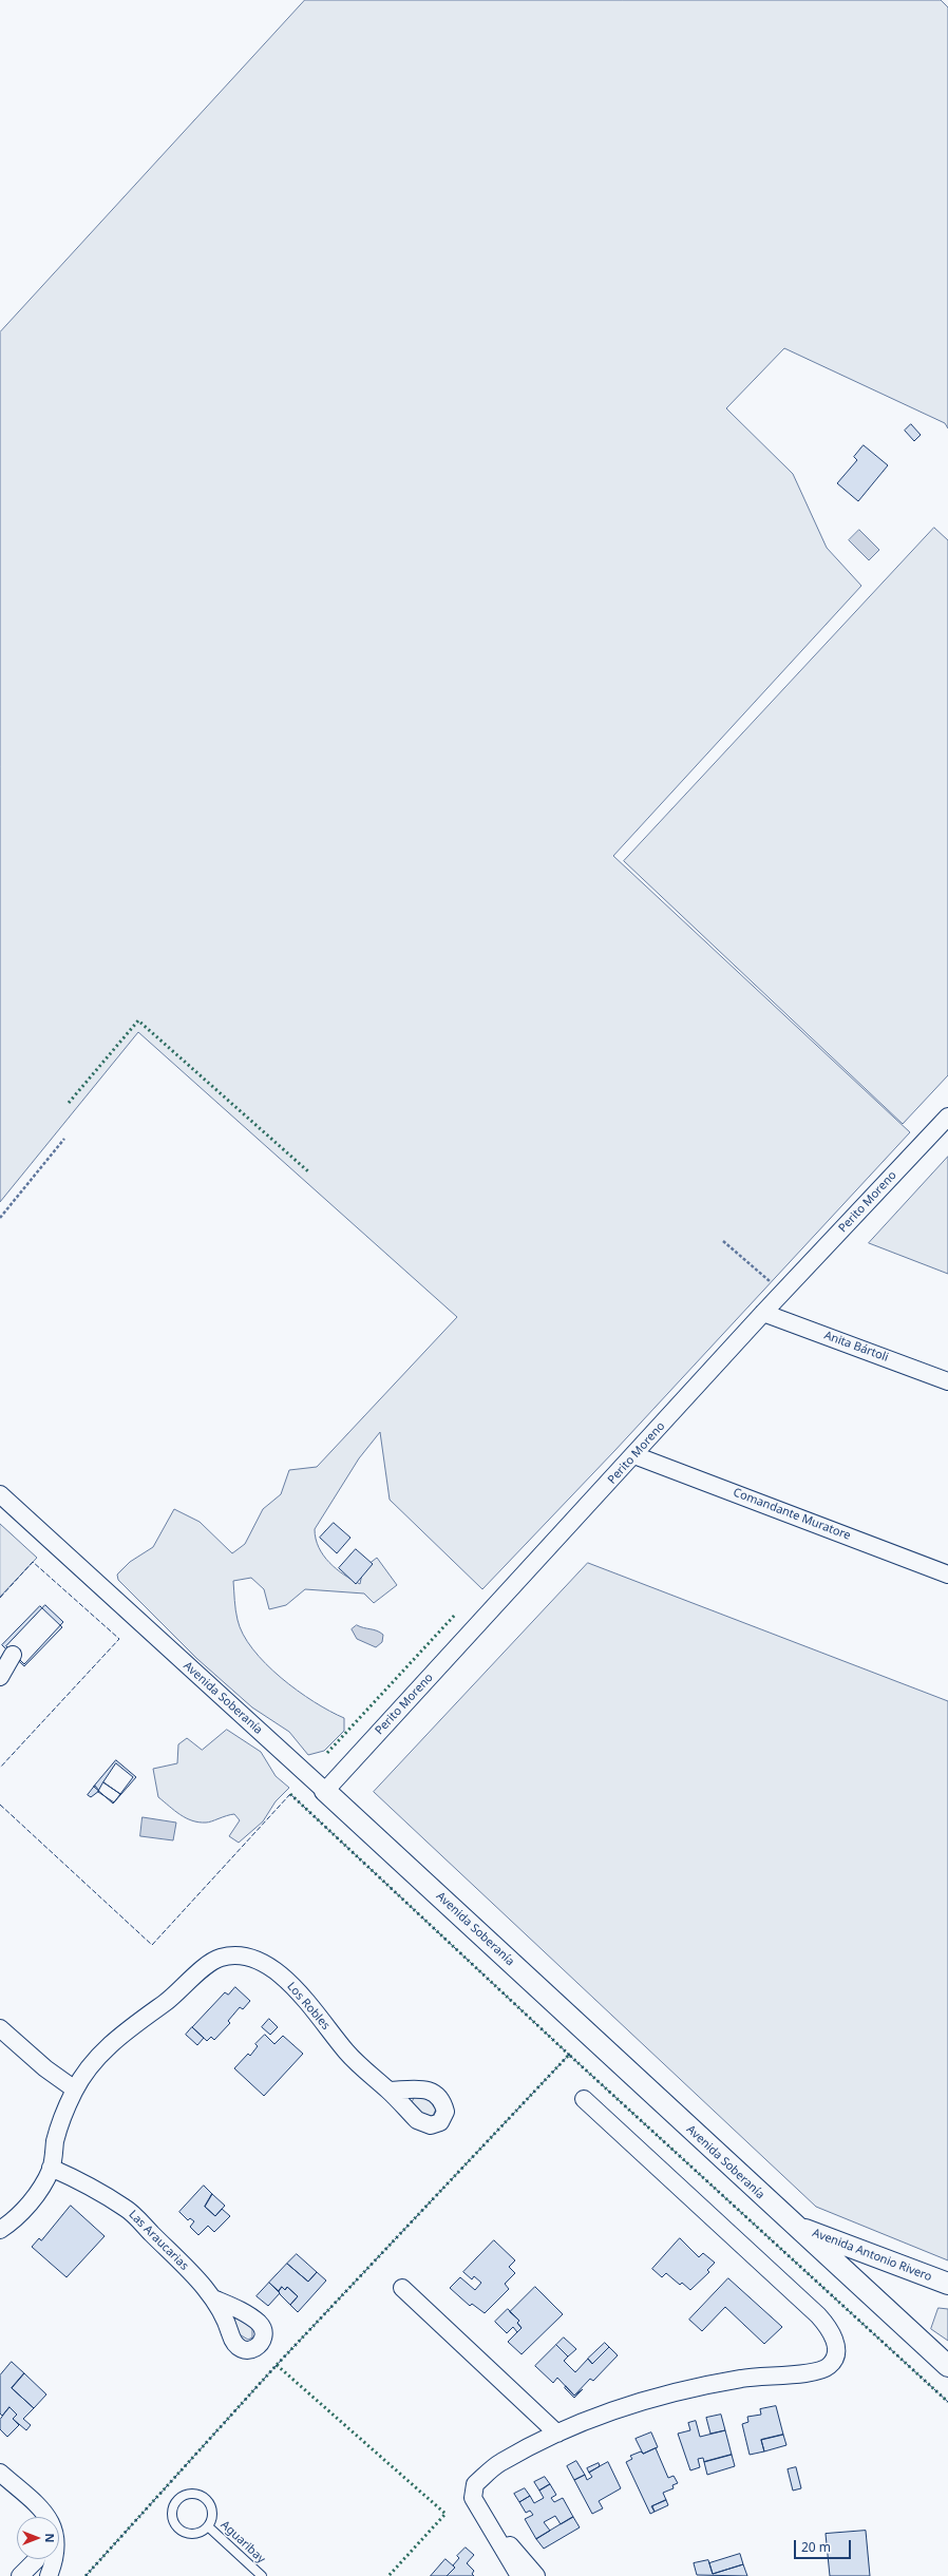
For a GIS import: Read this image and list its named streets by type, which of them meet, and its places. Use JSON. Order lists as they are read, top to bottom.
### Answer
{
  "streets": {
    "street": [
      "Perito Moreno",
      "Anita Bártoli",
      "Comandante Muratore",
      "Avenida Soberanía",
      "Los Robles",
      "Las Araucarias",
      "Avenida Antonio Rivero"
    ],
    "lane": ["Aguaribay"]
  },
  "crossings": [
    ["Perito Moreno", "Anita Bártoli"],
    ["Perito Moreno", "Comandante Muratore"],
    ["Perito Moreno", "Avenida Soberanía"],
    ["Avenida Soberanía", "Avenida Antonio Rivero"]
  ],
  "scale_bar": "20 m",
  "north": "right"
}
